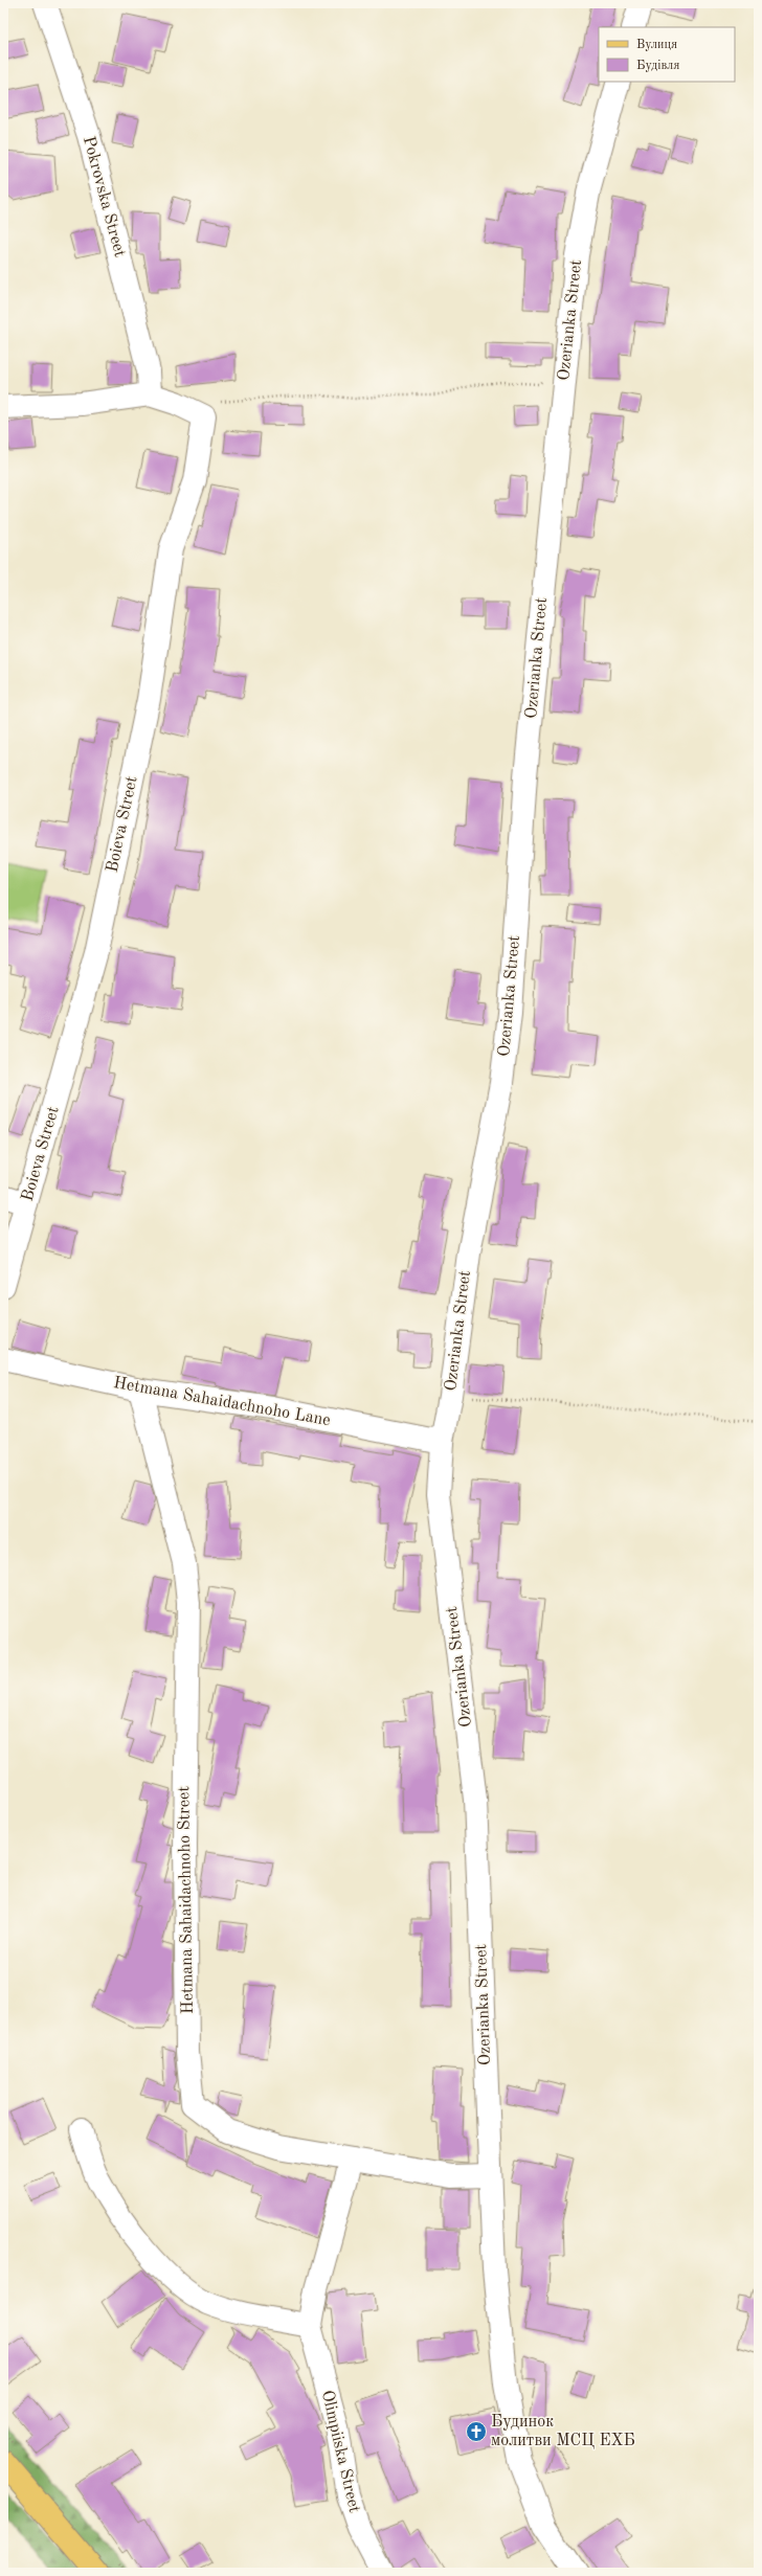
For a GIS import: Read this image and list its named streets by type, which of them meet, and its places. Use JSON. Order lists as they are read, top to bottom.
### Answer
{
  "streets": {
    "street": [
      "Pokrovska Street",
      "Ozerianka Street",
      "Boieva Street",
      "Hetmana Sahaidachnoho Lane",
      "Hetmana Sahaidachnoho Street",
      "Olimpiiska Street"
    ]
  },
  "crossings": [
    ["Ozerianka Street", "Hetmana Sahaidachnoho Lane"],
    ["Ozerianka Street", "Hetmana Sahaidachnoho Street"],
    ["Hetmana Sahaidachnoho Lane", "Hetmana Sahaidachnoho Street"],
    ["Hetmana Sahaidachnoho Street", "Olimpiiska Street"]
  ],
  "places": {
    "church": ["Будинок молитви МСЦ ЕХБ"]
  },
  "legend": ["Вулиця", "Будівля"]
}
